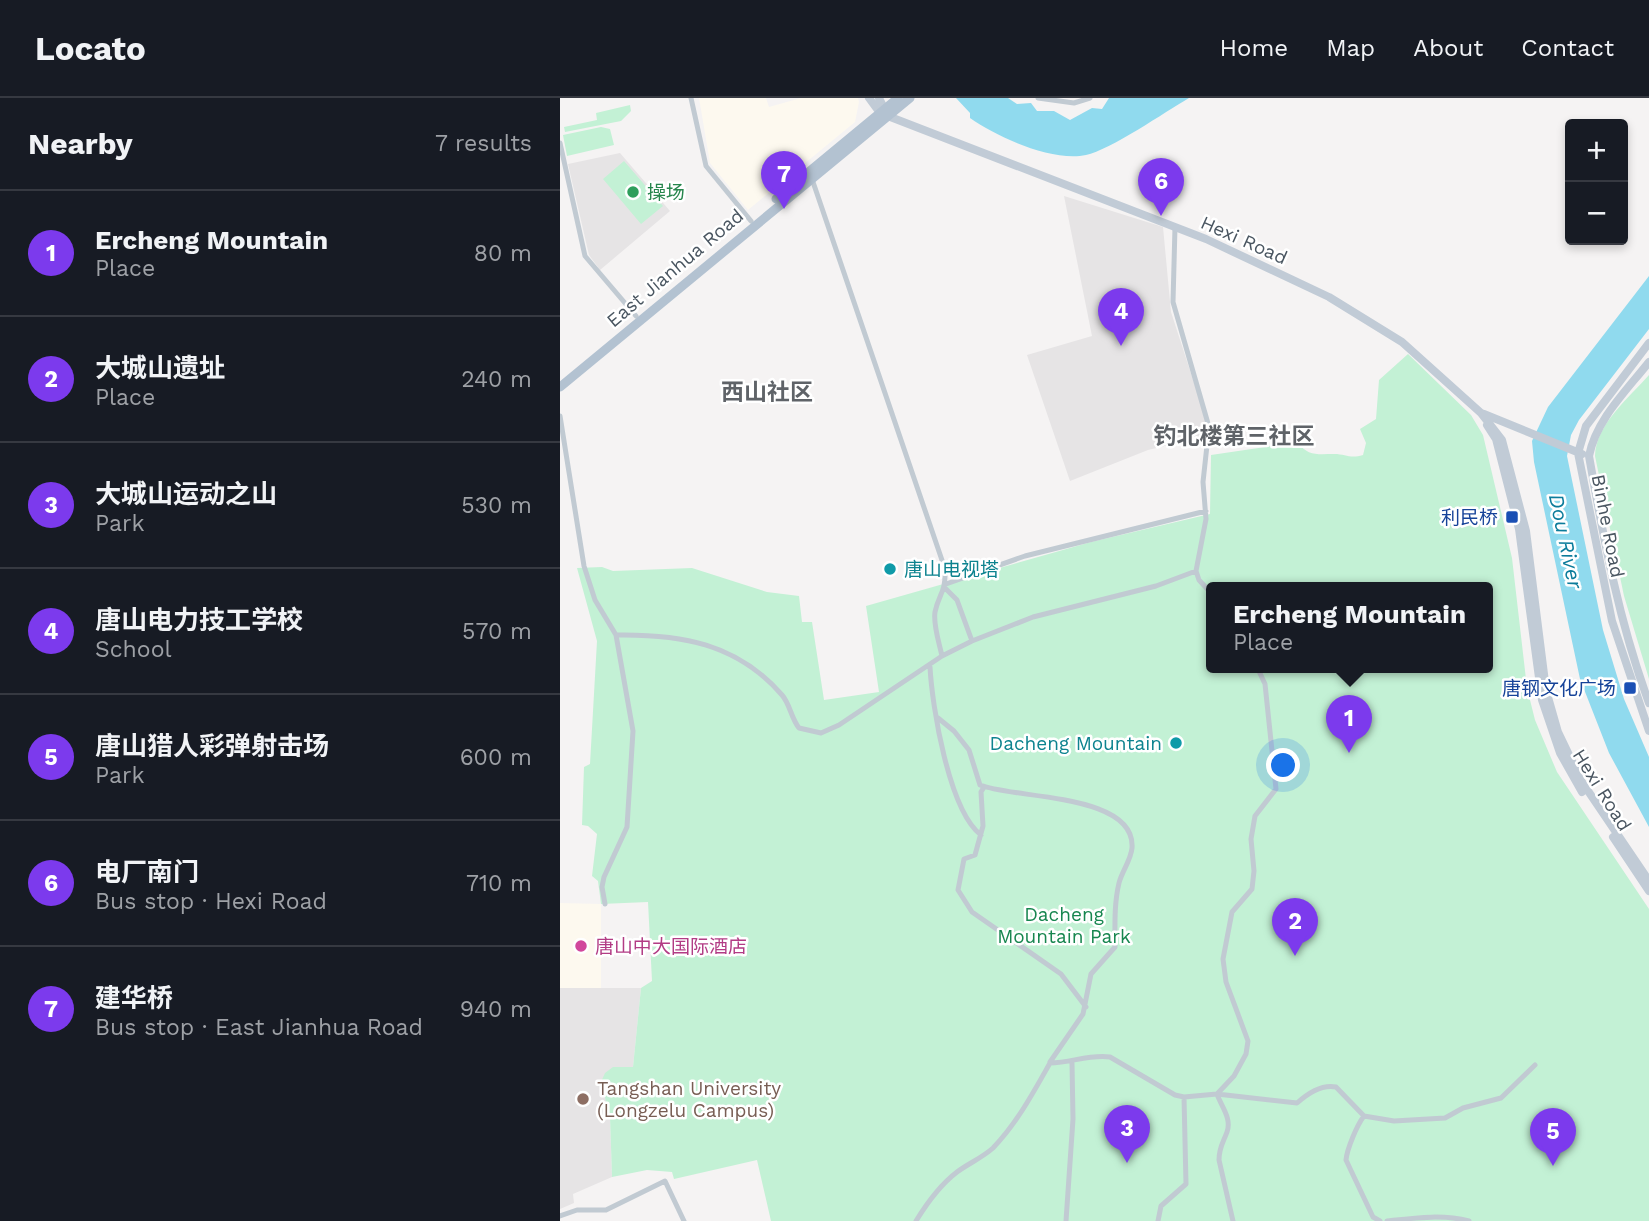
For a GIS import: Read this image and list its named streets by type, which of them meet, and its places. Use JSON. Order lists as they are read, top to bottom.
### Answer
{
  "streets": {
    "main road": ["East Jianhua Road"],
    "street": ["Hexi Road", "Binhe Road"]
  },
  "crossings": [
    ["Hexi Road", "East Jianhua Road"]
  ],
  "districts": ["西山社区", "钓北楼第三社区"],
  "water": ["Dou River"],
  "parks": ["Dacheng Mountain Park"],
  "places": {
    "other": [
      "操场",
      "唐山电视塔",
      "Dacheng Mountain",
      "唐山中大国际酒店",
      "Tangshan University (Longzelu Campus)"
    ],
    "transit": ["利民桥", "唐钢文化广场"]
  },
  "page": {
    "header": "Locato",
    "nav": [
      "Home",
      "Map",
      "About",
      "Contact"
    ],
    "heading": ["Nearby", "7 results"],
    "map_buttons": ["+", "−"],
    "pins": [
      "7",
      "6",
      "4",
      "1",
      "2",
      "3",
      "5"
    ],
    "list": [
      {
        "mark": "1",
        "name": "Ercheng Mountain",
        "note": "Place",
        "value": "80 m"
      },
      {
        "mark": "2",
        "name": "大城山遗址",
        "note": "Place",
        "value": "240 m"
      },
      {
        "mark": "3",
        "name": "大城山运动之山",
        "note": "Park",
        "value": "530 m"
      },
      {
        "mark": "4",
        "name": "唐山电力技工学校",
        "note": "School",
        "value": "570 m"
      },
      {
        "mark": "5",
        "name": "唐山猎人彩弹射击场",
        "note": "Park",
        "value": "600 m"
      },
      {
        "mark": "6",
        "name": "电厂南门",
        "note": "Bus stop · Hexi Road",
        "value": "710 m"
      },
      {
        "mark": "7",
        "name": "建华桥",
        "note": "Bus stop · East Jianhua Road",
        "value": "940 m"
      }
    ],
    "popup": ["Ercheng Mountain", "Place"]
  }
}
